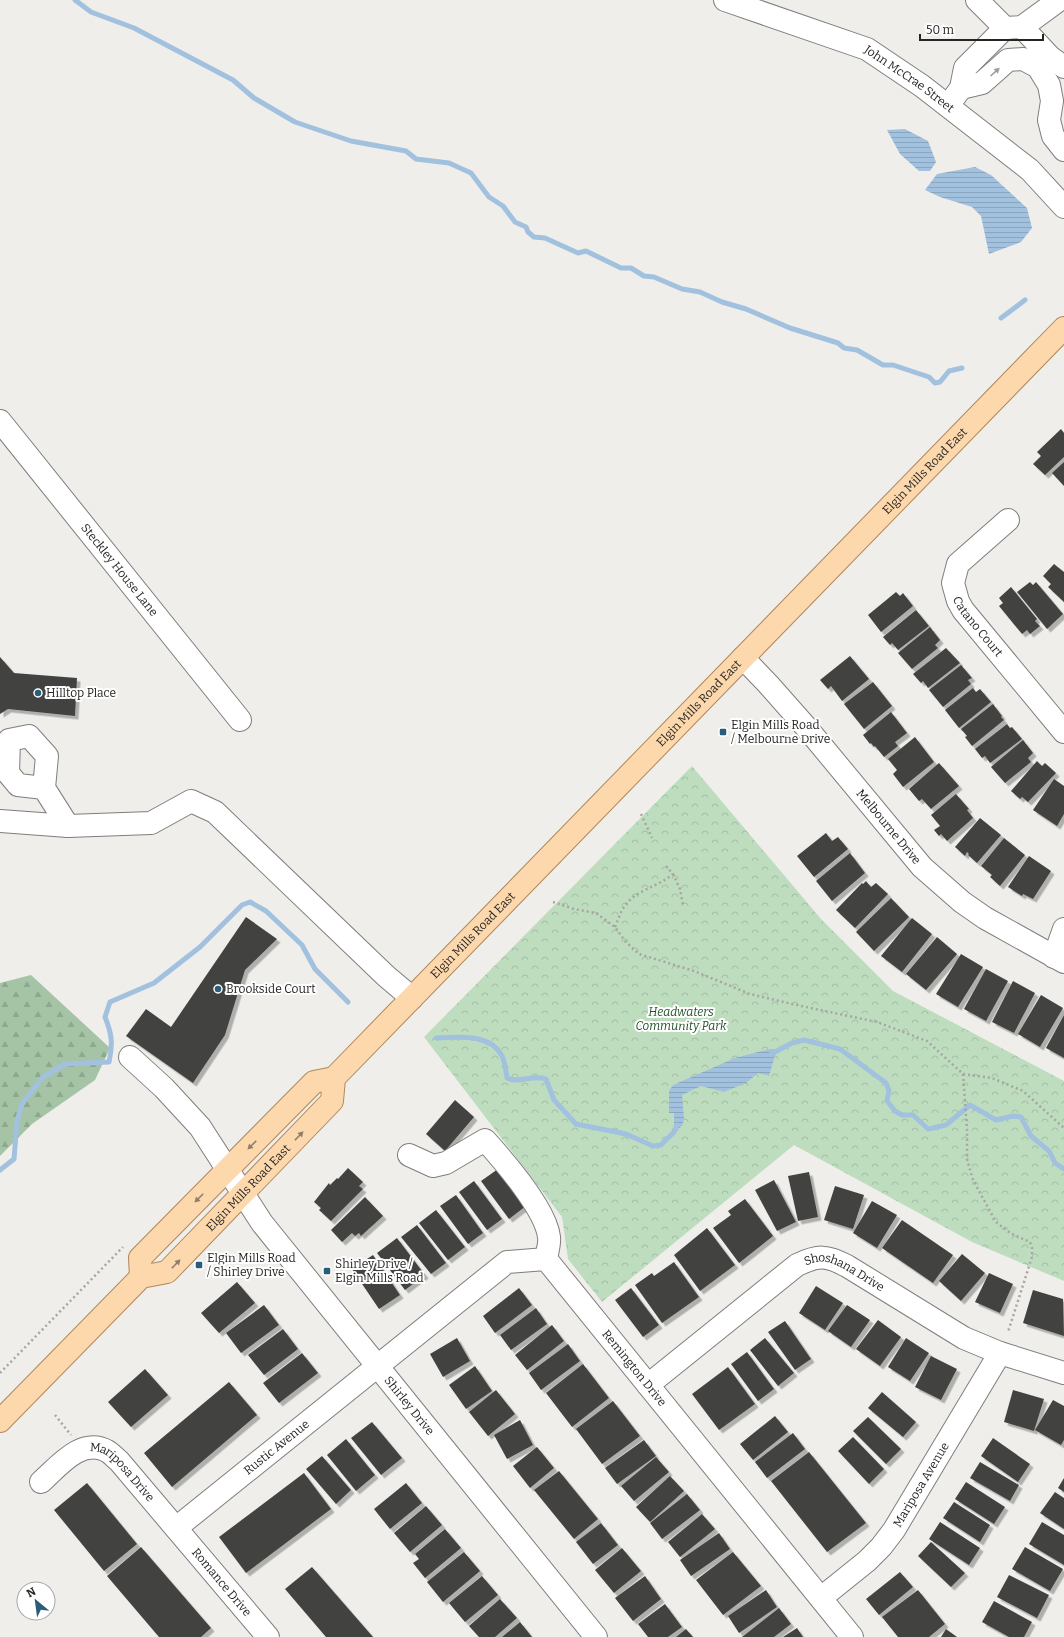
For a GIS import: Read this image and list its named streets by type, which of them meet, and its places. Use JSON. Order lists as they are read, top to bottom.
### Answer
{
  "streets": {
    "main road": ["Elgin Mills Road East"],
    "street": [
      "John McCrae Street",
      "Steckley House Lane",
      "Catano Court",
      "Melbourne Drive",
      "Shoshana Drive",
      "Remington Drive",
      "Shirley Drive",
      "Rustic Avenue",
      "Mariposa Drive",
      "Mariposa Avenue",
      "Romance Drive"
    ]
  },
  "crossings": [
    ["Elgin Mills Road East", "Melbourne Drive"],
    ["Elgin Mills Road East", "Shirley Drive"],
    ["Shoshana Drive", "Remington Drive"],
    ["Shoshana Drive", "Mariposa Avenue"],
    ["Remington Drive", "Mariposa Avenue"],
    ["Shirley Drive", "Rustic Avenue"],
    ["Rustic Avenue", "Mariposa Drive"],
    ["Rustic Avenue", "Romance Drive"],
    ["Mariposa Drive", "Romance Drive"]
  ],
  "parks": ["Headwaters Community Park"],
  "places": {
    "other": ["Hilltop Place", "Brookside Court"],
    "transit": ["Elgin Mills Road / Melbourne Drive", "Elgin Mills Road / Shirley Drive", "Shirley Drive / Elgin Mills Road"]
  },
  "scale_bar": "50 m",
  "north": "top left"
}
